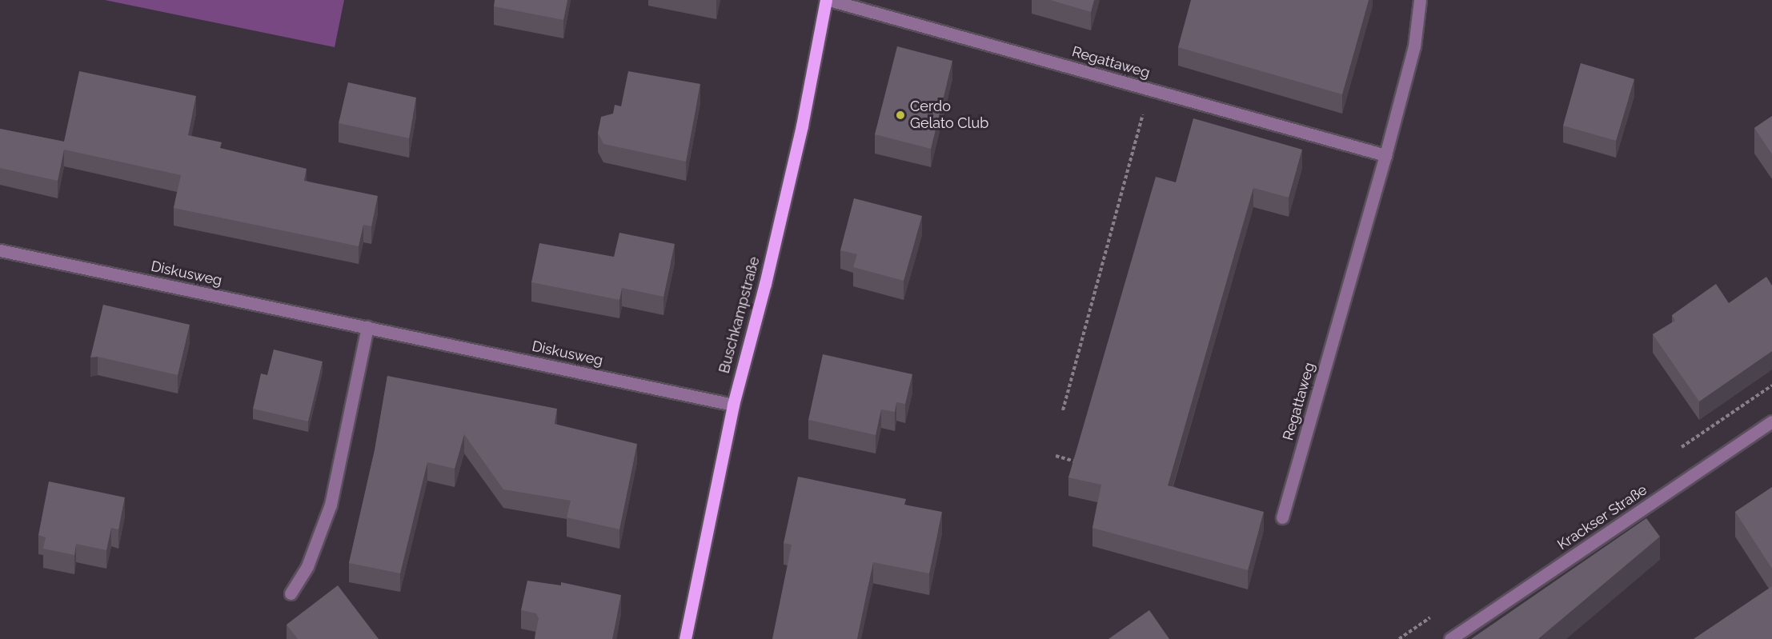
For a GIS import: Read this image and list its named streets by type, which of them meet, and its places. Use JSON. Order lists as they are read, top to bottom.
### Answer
{
  "streets": {
    "main road": ["Buschkampstraße"],
    "street": ["Regattaweg", "Diskusweg", "Krackser Straße"]
  },
  "crossings": [
    ["Regattaweg", "Buschkampstraße"],
    ["Diskusweg", "Buschkampstraße"]
  ],
  "places": ["Cerdo Gelato Club"]
}
